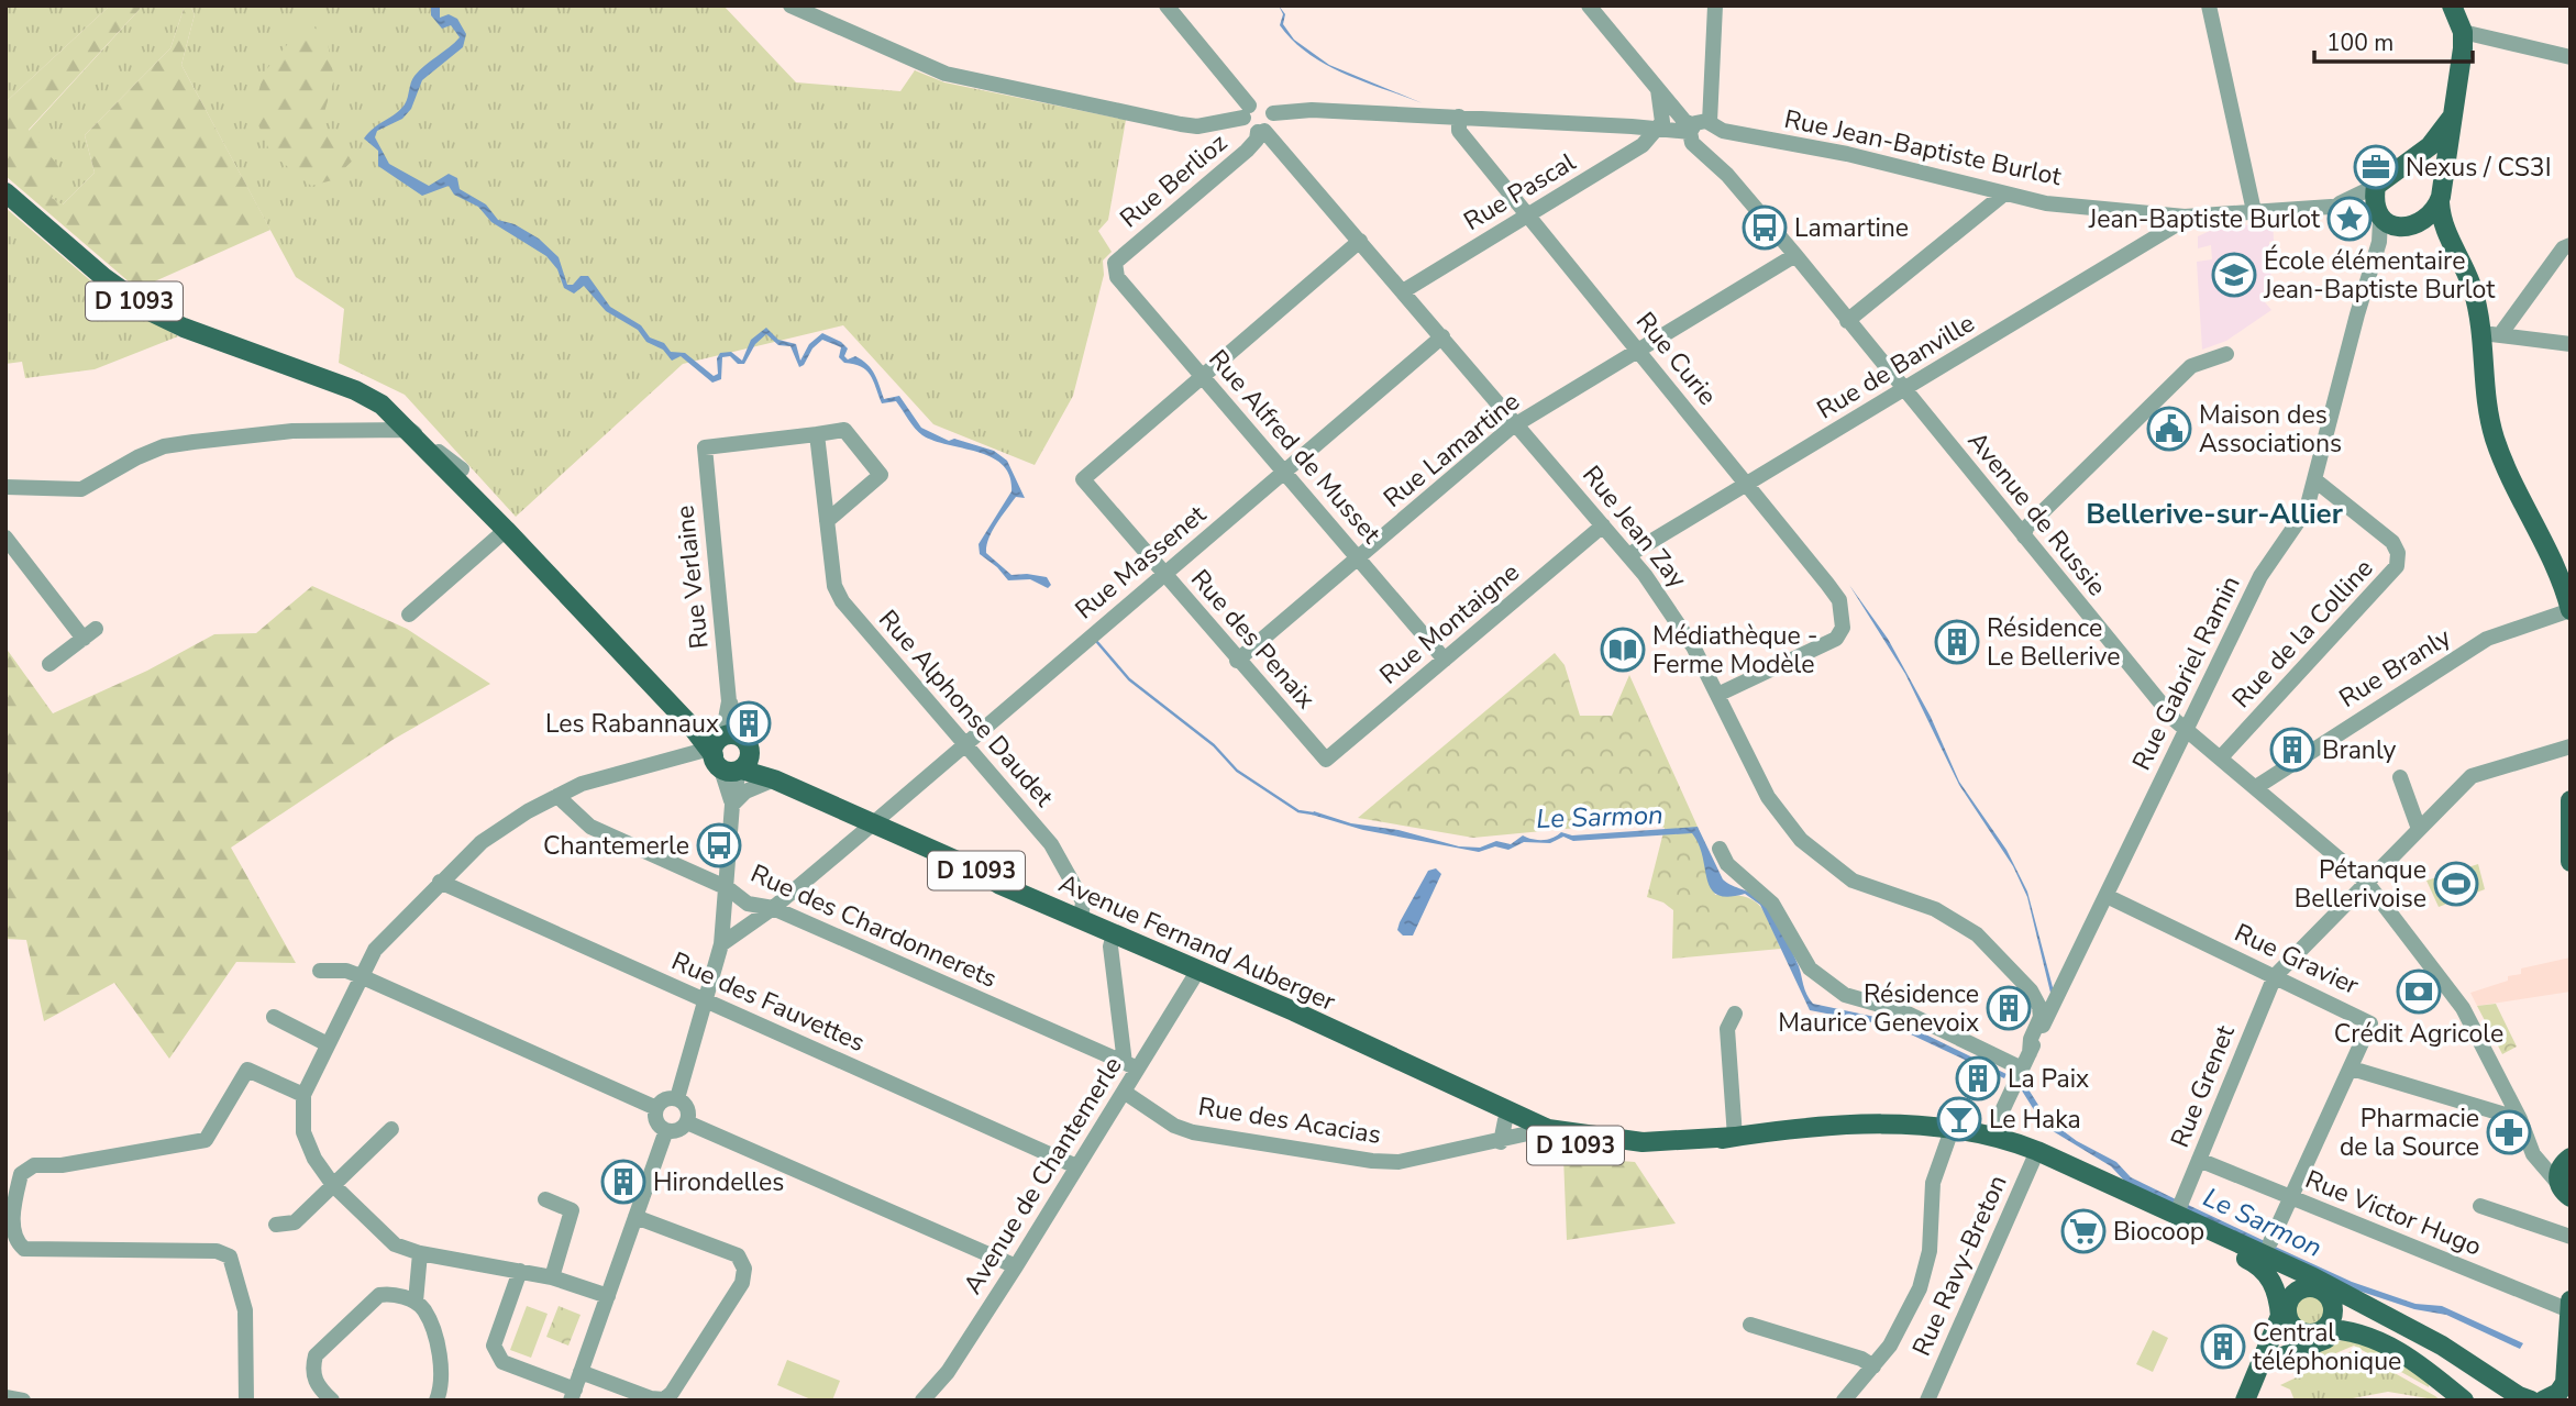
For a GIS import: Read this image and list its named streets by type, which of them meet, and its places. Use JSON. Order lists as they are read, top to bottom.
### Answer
{
  "streets": {
    "main road": ["D 1093", "Avenue Fernand Auberger"],
    "street": [
      "Rue Jean-Baptiste Burlot",
      "Rue Berlioz",
      "Rue Pascal",
      "Rue Curie",
      "Rue de Banville",
      "Rue Alfred de Musset",
      "Rue Lamartine",
      "Avenue de Russie",
      "Rue Jean Zay",
      "Rue Massenet",
      "Rue Verlaine",
      "Rue Montaigne",
      "Rue de la Colline",
      "Rue des Penaix",
      "Rue Branly",
      "Rue Gabriel Ramin",
      "Rue Alphonse Daudet",
      "Rue des Chardonnerets",
      "Rue Gravier",
      "Rue des Fauvettes",
      "Rue Grenet",
      "Rue des Acacias",
      "Avenue de Chantemerle",
      "Rue Victor Hugo",
      "Rue Ravy-Breton"
    ]
  },
  "crossings": [
    ["Rue Jean-Baptiste Burlot", "Rue de Banville"],
    ["Rue Jean-Baptiste Burlot", "Avenue de Russie"],
    ["Rue Jean-Baptiste Burlot", "Rue Gabriel Ramin"],
    ["Rue Berlioz", "Rue Alfred de Musset"],
    ["Rue Berlioz", "Rue Jean Zay"],
    ["Rue Pascal", "Rue Curie"],
    ["Rue Pascal", "Rue Jean Zay"],
    ["D 1093", "Rue Gabriel Ramin"],
    ["D 1093", "Avenue Fernand Auberger"],
    ["D 1093", "Rue Gravier"],
    ["D 1093", "Rue Grenet"],
    ["D 1093", "Rue Ravy-Breton"],
    ["Rue Curie", "Rue de Banville"],
    ["Rue Curie", "Rue Lamartine"],
    ["Rue Curie", "Rue Jean Zay"],
    ["Rue de Banville", "Avenue de Russie"],
    ["Rue de Banville", "Rue Jean Zay"],
    ["Rue Alfred de Musset", "Rue Lamartine"],
    ["Rue Alfred de Musset", "Rue Massenet"],
    ["Rue Alfred de Musset", "Rue Montaigne"],
    ["Rue Alfred de Musset", "Rue des Penaix"],
    ["Rue Lamartine", "Avenue de Russie"],
    ["Rue Lamartine", "Rue Jean Zay"],
    ["Rue Lamartine", "Rue des Penaix"],
    ["Avenue de Russie", "Rue de la Colline"],
    ["Avenue de Russie", "Rue Branly"],
    ["Avenue de Russie", "Rue Gabriel Ramin"],
    ["Rue Jean Zay", "Rue Massenet"],
    ["Rue Jean Zay", "Rue Montaigne"],
    ["Rue Jean Zay", "Rue Gabriel Ramin"],
    ["Rue Massenet", "Rue Verlaine"],
    ["Rue Massenet", "Rue des Penaix"],
    ["Rue Massenet", "Rue Alphonse Daudet"],
    ["Rue Massenet", "Rue des Chardonnerets"],
    ["Rue Massenet", "Avenue Fernand Auberger"],
    ["Rue Verlaine", "Rue Alphonse Daudet"],
    ["Rue Verlaine", "Rue des Chardonnerets"],
    ["Rue Verlaine", "Avenue Fernand Auberger"],
    ["Rue Verlaine", "Rue des Fauvettes"],
    ["Rue Montaigne", "Rue des Penaix"],
    ["Rue de la Colline", "Rue Gabriel Ramin"],
    ["Rue Gabriel Ramin", "Rue Gravier"],
    ["Rue Alphonse Daudet", "Avenue Fernand Auberger"],
    ["Rue des Chardonnerets", "Avenue de Chantemerle"],
    ["Avenue Fernand Auberger", "Rue des Acacias"],
    ["Avenue Fernand Auberger", "Avenue de Chantemerle"],
    ["Rue Gravier", "Rue Grenet"],
    ["Rue Gravier", "Rue Victor Hugo"],
    ["Rue des Fauvettes", "Avenue de Chantemerle"],
    ["Rue Grenet", "Rue Victor Hugo"],
    ["Rue des Acacias", "Avenue de Chantemerle"]
  ],
  "districts": ["Bellerive-sur-Allier"],
  "water": ["Le Sarmon"],
  "places": {
    "office": ["Nexus / CS3I"],
    "place": ["Jean-Baptiste Burlot"],
    "bus stop": ["Lamartine", "Chantemerle"],
    "school or university": ["École élémentaire Jean-Baptiste Burlot"],
    "public building": ["Maison des Associations"],
    "building": [
      "Résidence Le Bellerive",
      "Les Rabannaux",
      "Branly",
      "Résidence Maurice Genevoix",
      "La Paix",
      "Hirondelles",
      "Central téléphonique"
    ],
    "library": ["Médiathèque - Ferme Modèle"],
    "sports": ["Pétanque Bellerivoise"],
    "bank": ["Crédit Agricole"],
    "bar": ["Le Haka"],
    "pharmacy": ["Pharmacie de la Source"],
    "supermarket": ["Biocoop"]
  },
  "scale_bar": "100 m"
}
